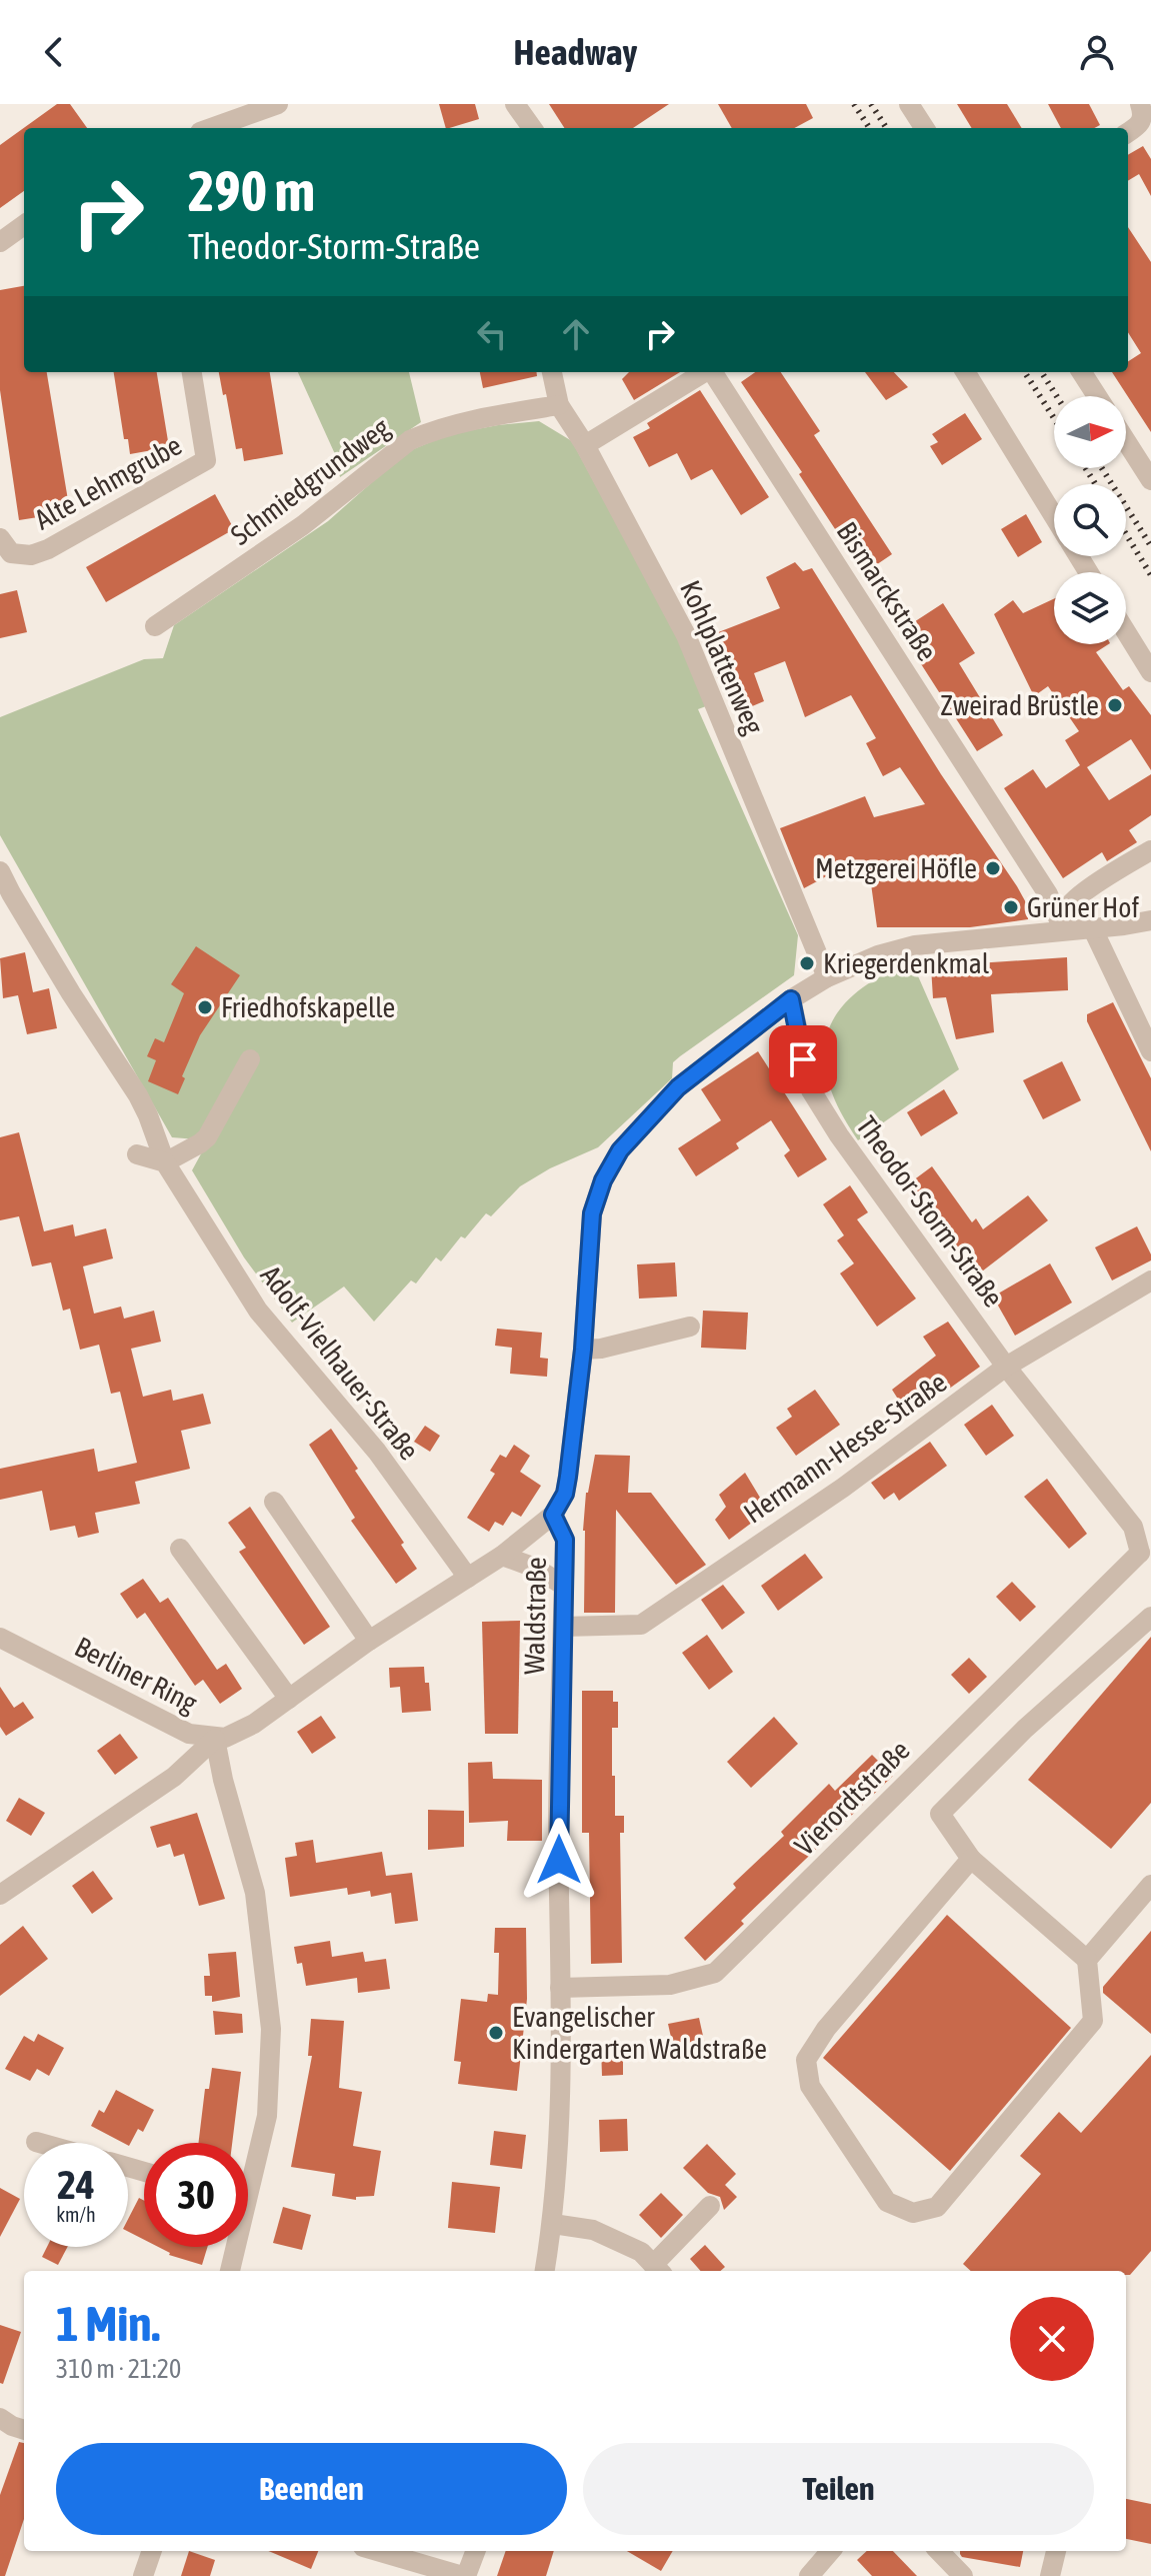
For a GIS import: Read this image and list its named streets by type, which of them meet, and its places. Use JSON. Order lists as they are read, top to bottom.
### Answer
{
  "streets": {
    "street": [
      "Schmiedgrundweg",
      "Alte Lehmgrube",
      "Bismarckstraße",
      "Kohlplattenweg",
      "Theodor-Storm-Straße",
      "Adolf-Vielhauer-Straße",
      "Hermann-Hesse-Straße",
      "Waldstraße",
      "Berliner Ring",
      "Vierordtstraße"
    ]
  },
  "crossings": [
    ["Schmiedgrundweg", "Kohlplattenweg"],
    ["Theodor-Storm-Straße", "Hermann-Hesse-Straße"],
    ["Theodor-Storm-Straße", "Vierordtstraße"],
    ["Adolf-Vielhauer-Straße", "Berliner Ring"],
    ["Hermann-Hesse-Straße", "Waldstraße"],
    ["Waldstraße", "Berliner Ring"],
    ["Waldstraße", "Vierordtstraße"]
  ],
  "places": [
    "Zweirad Brüstle",
    "Metzgerei Höfle",
    "Grüner Hof",
    "Kriegerdenkmal",
    "Friedhofskapelle",
    "Evangelischer Kindergarten Waldstraße"
  ],
  "north": "right",
  "page": {
    "header": "Headway",
    "turn": ["290 m", "Theodor-Storm-Straße"],
    "speed": "24 km/h",
    "limit": "30",
    "heading": ["1 Min.", "310 m · 21:20"],
    "buttons": ["Beenden", "Teilen"]
  }
}
